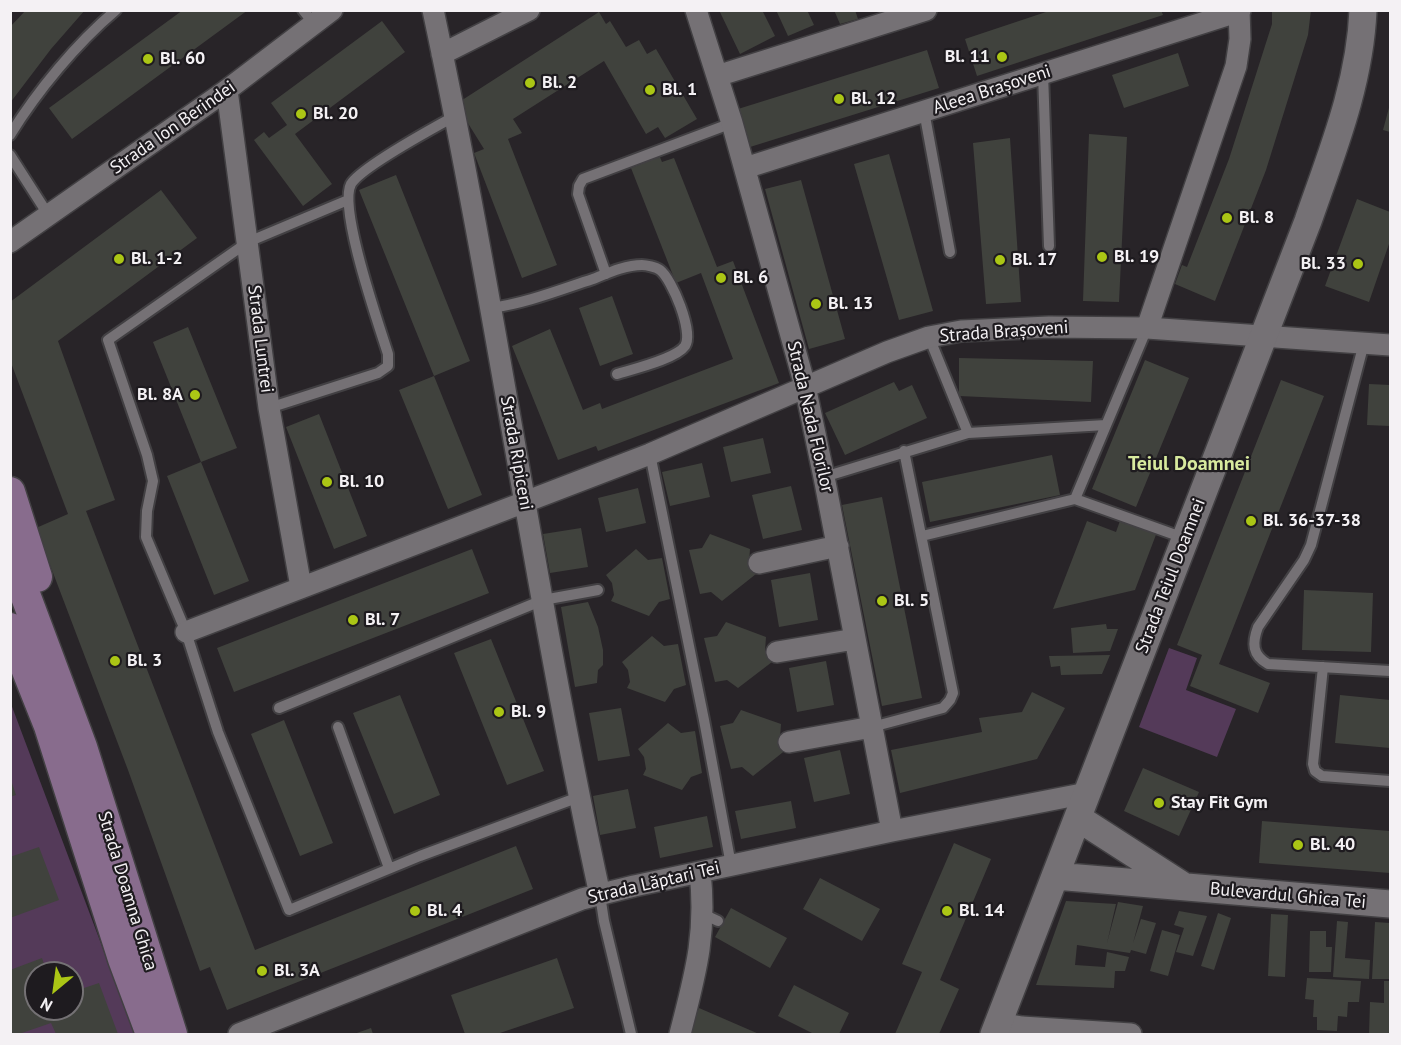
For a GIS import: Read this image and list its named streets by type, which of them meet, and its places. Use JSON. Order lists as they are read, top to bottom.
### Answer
{
  "streets": {
    "main road": ["Strada Doamna Ghica"],
    "street": [
      "Aleea Brașoveni",
      "Strada Ion Berindei",
      "Strada Brașoveni",
      "Strada Luntrei",
      "Strada Nada Florilor",
      "Strada Ripiceni",
      "Strada Teiul Doamnei",
      "Strada Lăptari Tei",
      "Bulevardul Ghica Tei"
    ]
  },
  "crossings": [
    ["Aleea Brașoveni", "Strada Brașoveni"],
    ["Aleea Brașoveni", "Strada Nada Florilor"],
    ["Strada Ion Berindei", "Strada Luntrei"],
    ["Strada Brașoveni", "Strada Nada Florilor"],
    ["Strada Brașoveni", "Strada Ripiceni"],
    ["Strada Brașoveni", "Strada Teiul Doamnei"],
    ["Strada Nada Florilor", "Strada Lăptari Tei"],
    ["Strada Ripiceni", "Strada Lăptari Tei"],
    ["Strada Teiul Doamnei", "Strada Lăptari Tei"],
    ["Strada Teiul Doamnei", "Bulevardul Ghica Tei"]
  ],
  "districts": ["Teiul Doamnei"],
  "places": [
    "Bl. 11",
    "Bl. 60",
    "Bl. 2",
    "Bl. 1",
    "Bl. 12",
    "Bl. 20",
    "Bl. 8",
    "Bl. 19",
    "Bl. 1-2",
    "Bl. 17",
    "Bl. 33",
    "Bl. 6",
    "Bl. 13",
    "Bl. 8A",
    "Bl. 10",
    "Bl. 36-37-38",
    "Bl. 5",
    "Bl. 7",
    "Bl. 3",
    "Bl. 9",
    "Stay Fit Gym",
    "Bl. 40",
    "Bl. 4",
    "Bl. 14",
    "Bl. 3A"
  ],
  "north": "bottom left"
}
